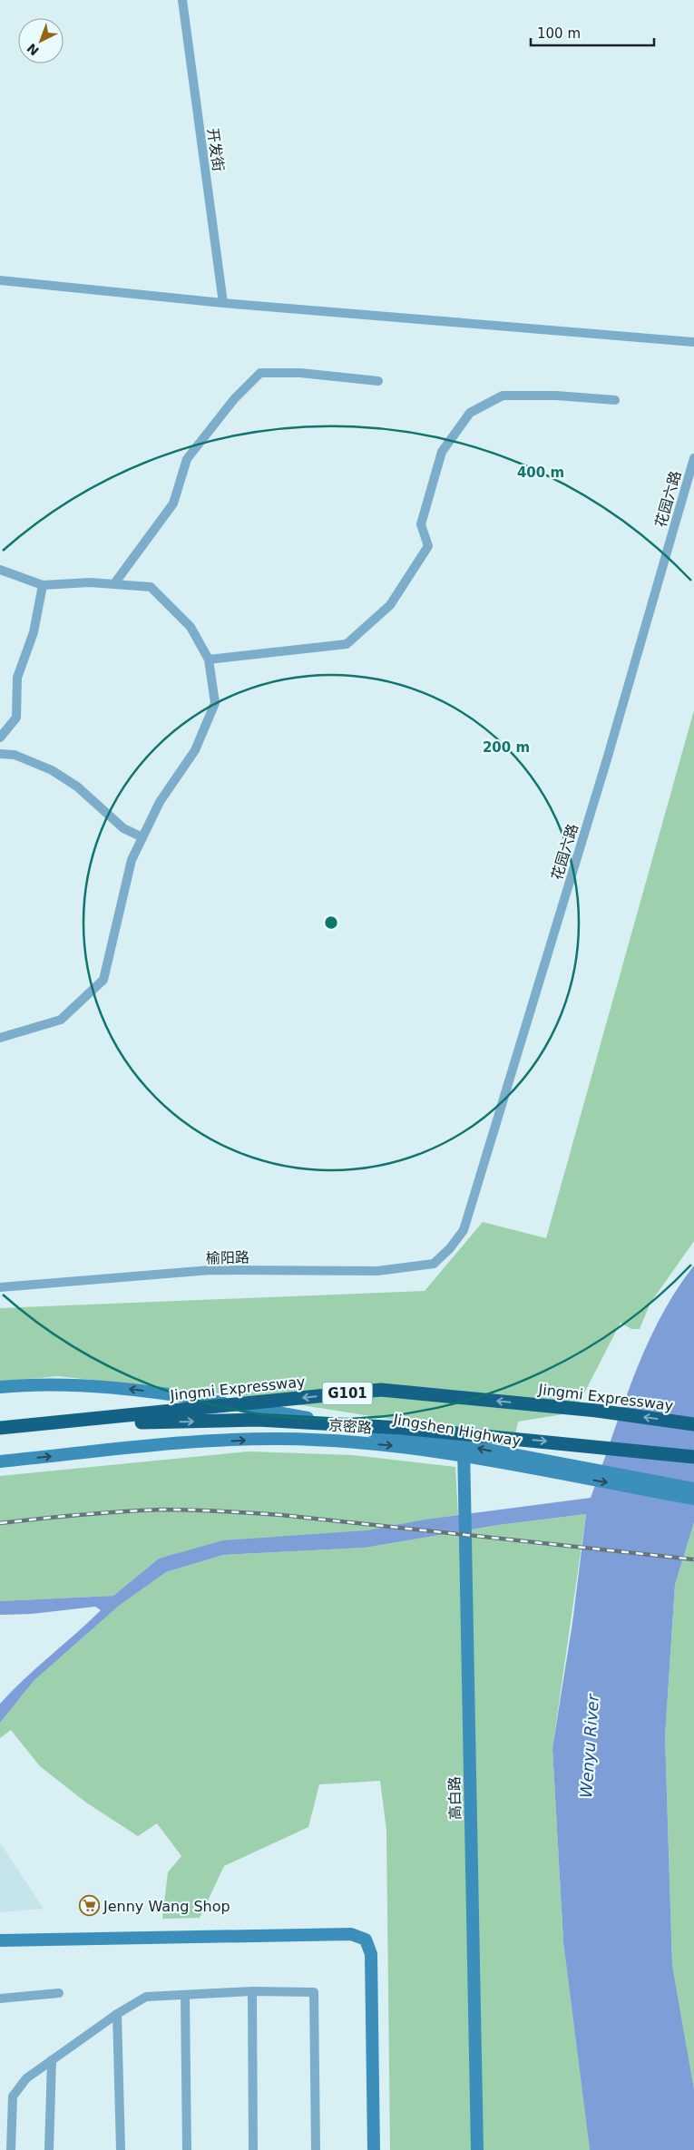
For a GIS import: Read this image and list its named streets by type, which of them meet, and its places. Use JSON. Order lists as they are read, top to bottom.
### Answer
{
  "streets": {
    "highway": ["Jingmi Expressway", "G101"],
    "main road": ["京密路", "Jingshen Highway", "高白路"],
    "street": ["开发街", "花园六路", "榆阳路"]
  },
  "crossings": [
    ["花园六路", "榆阳路"],
    ["G101", "Jingshen Highway"],
    ["京密路", "Jingshen Highway"],
    ["京密路", "高白路"],
    ["Jingshen Highway", "高白路"]
  ],
  "one_way": ["京密路", "Jingshen Highway"],
  "water": ["Wenyu River"],
  "places": {
    "supermarket": ["Jenny Wang Shop"]
  },
  "scale_bar": "100 m",
  "north": "bottom left",
  "rings": ["400 m", "200 m"]
}
